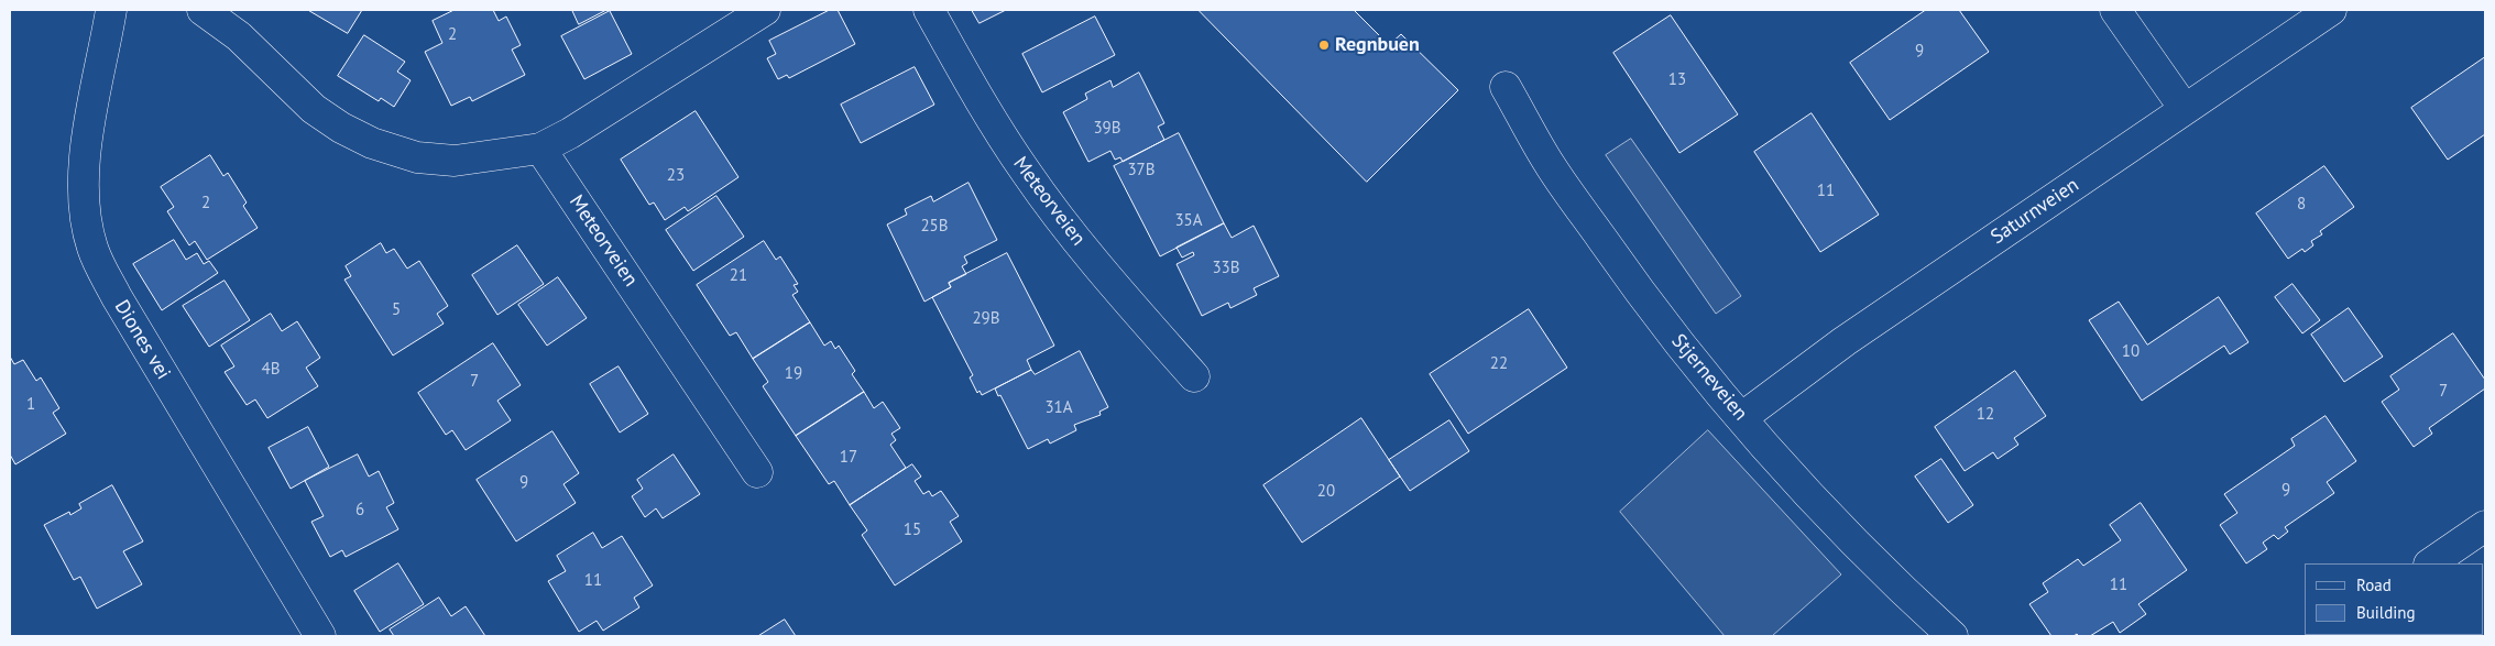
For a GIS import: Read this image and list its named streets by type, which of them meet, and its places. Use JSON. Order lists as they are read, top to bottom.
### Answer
{
  "streets": {
    "street": [
      "Meteorveien",
      "Saturnveien",
      "Diones vei",
      "Stjerneveien"
    ]
  },
  "crossings": [
    ["Saturnveien", "Stjerneveien"]
  ],
  "places": ["Regnbuen"],
  "house_numbers": [
    "2",
    "9",
    "13",
    "39B",
    "37B",
    "23",
    "11",
    "2",
    "8",
    "35A",
    "25B",
    "33B",
    "21",
    "5",
    "29B",
    "10",
    "22",
    "4B",
    "19",
    "7",
    "7",
    "1",
    "31A",
    "12",
    "17",
    "9",
    "9",
    "20",
    "6",
    "15",
    "11",
    "11"
  ],
  "legend": ["Road", "Building"]
}
